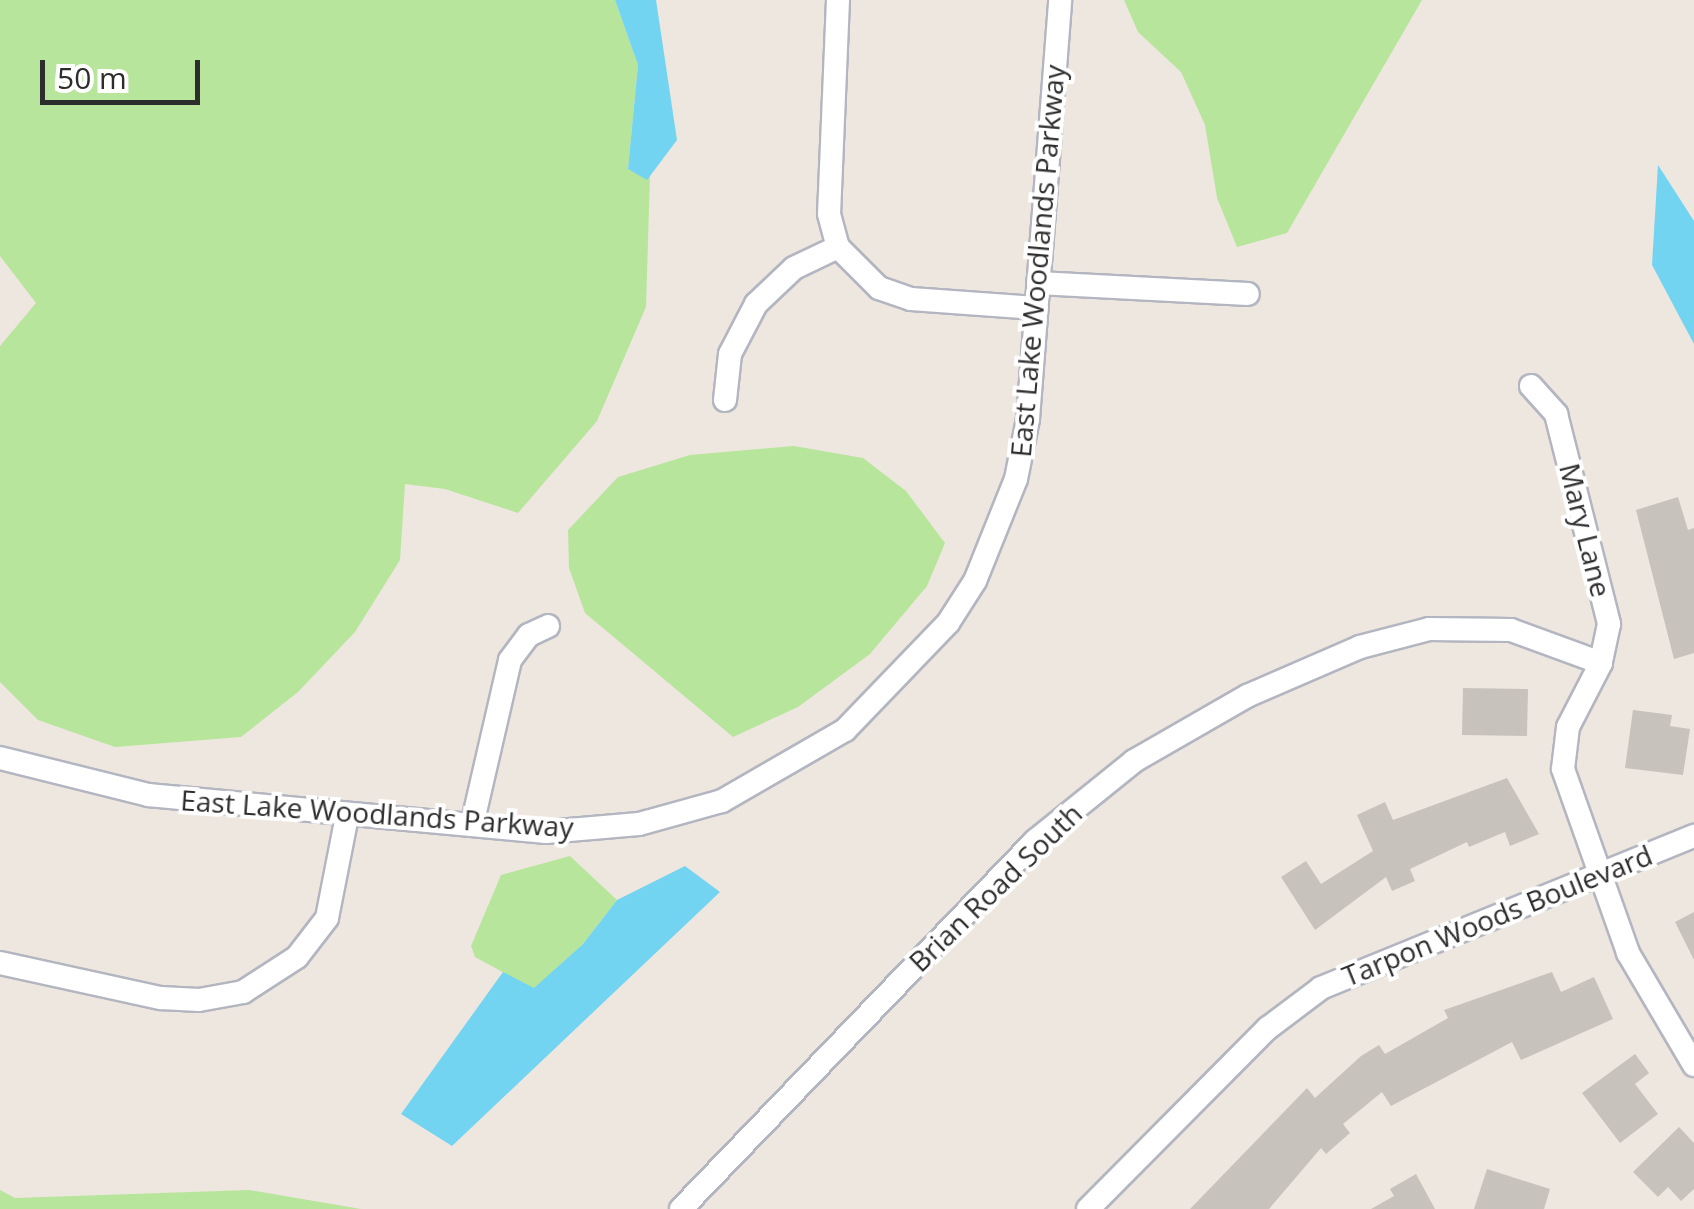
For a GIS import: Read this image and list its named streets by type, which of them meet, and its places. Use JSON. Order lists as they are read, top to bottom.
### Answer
{
  "streets": {
    "street": [
      "East Lake Woodlands Parkway",
      "Mary Lane",
      "Brian Road South",
      "Tarpon Woods Boulevard"
    ]
  },
  "crossings": [
    ["Mary Lane", "Brian Road South"],
    ["Mary Lane", "Tarpon Woods Boulevard"]
  ],
  "scale_bar": "50 m"
}
